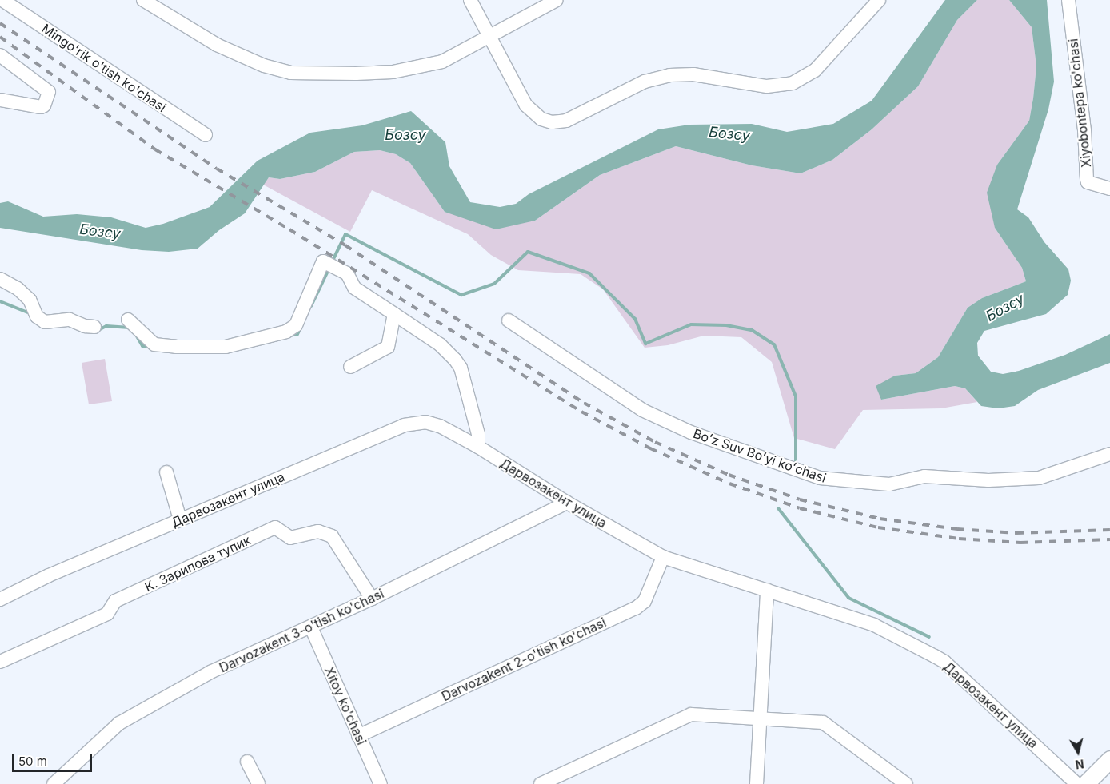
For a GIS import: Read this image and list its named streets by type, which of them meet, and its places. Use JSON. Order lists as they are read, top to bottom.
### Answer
{
  "streets": {
    "street": [
      "Mingo'rik o'tish ko'chasi",
      "Xiyobontepa ko'chasi",
      "Boʻz Suv Boʻyi koʻchasi",
      "Дарвозакент улица",
      "К. Зарипова тупик",
      "Darvozakent 3-o'tish ko'chasi",
      "Darvozakent 2-o'tish ko'chasi",
      "Xitoy ko'chasi"
    ]
  },
  "crossings": [
    ["Дарвозакент улица", "Darvozakent 3-o'tish ko'chasi"],
    ["Дарвозакент улица", "Darvozakent 2-o'tish ko'chasi"],
    ["К. Зарипова тупик", "Darvozakent 3-o'tish ko'chasi"],
    ["Darvozakent 3-o'tish ko'chasi", "Xitoy ko'chasi"],
    ["Darvozakent 2-o'tish ko'chasi", "Xitoy ko'chasi"]
  ],
  "water": ["Бозсу"],
  "scale_bar": "50 m",
  "north": "bottom"
}
